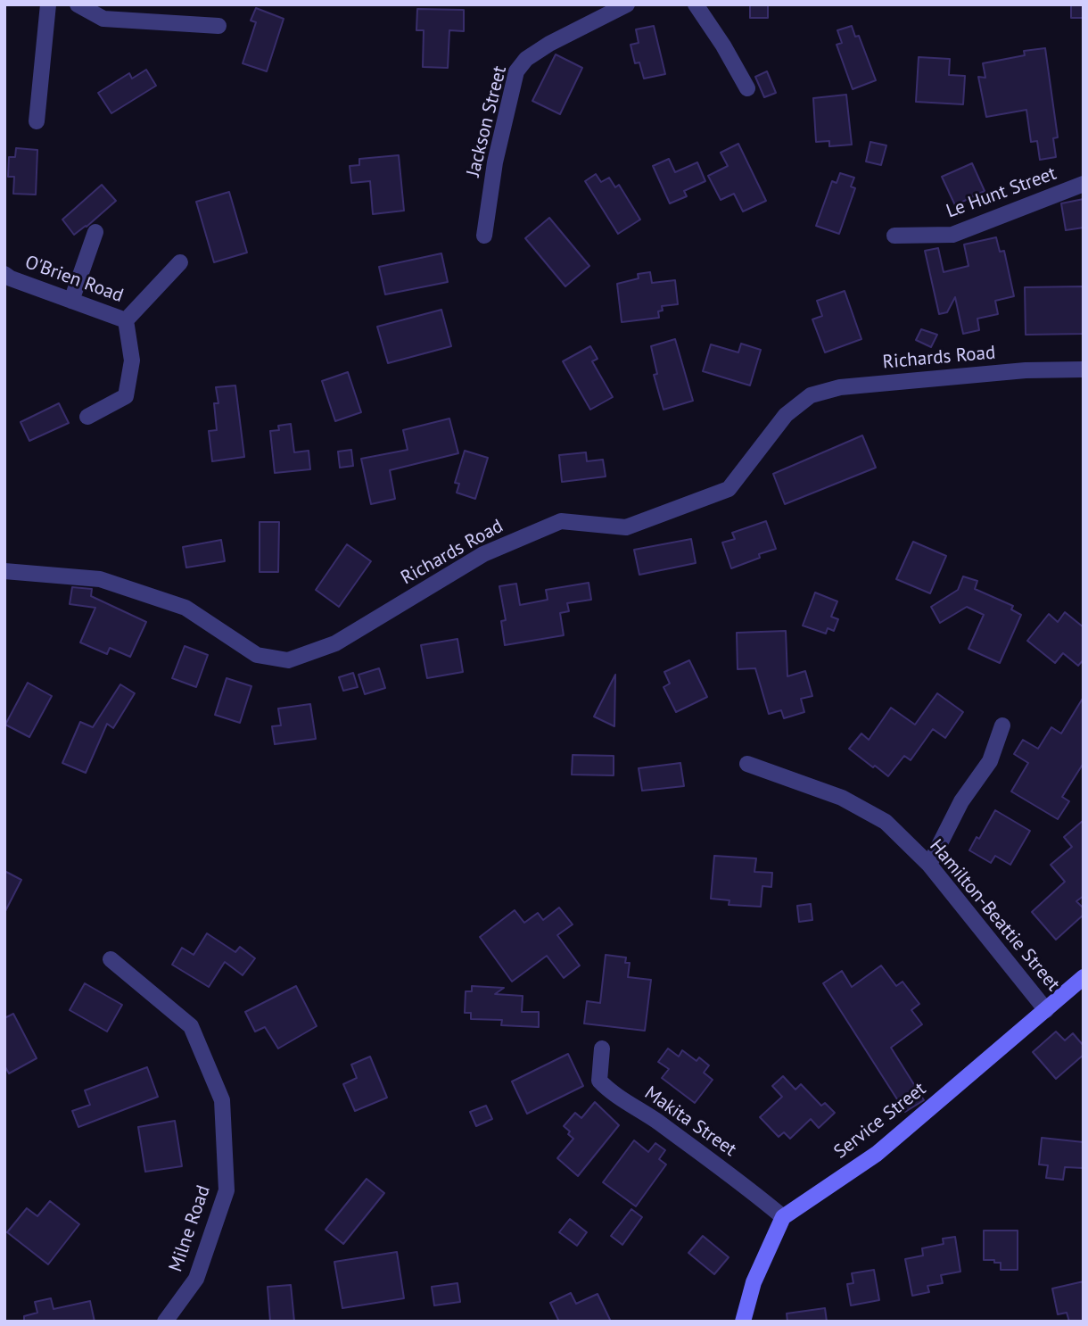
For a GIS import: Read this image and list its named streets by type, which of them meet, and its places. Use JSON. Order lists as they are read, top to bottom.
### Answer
{
  "streets": {
    "main road": ["Service Street"],
    "street": [
      "Jackson Street",
      "Le Hunt Street",
      "O'Brien Road",
      "Richards Road",
      "Hamilton-Beattie Street",
      "Makita Street",
      "Milne Road"
    ]
  },
  "crossings": [
    ["Hamilton-Beattie Street", "Service Street"],
    ["Service Street", "Makita Street"]
  ]
}
